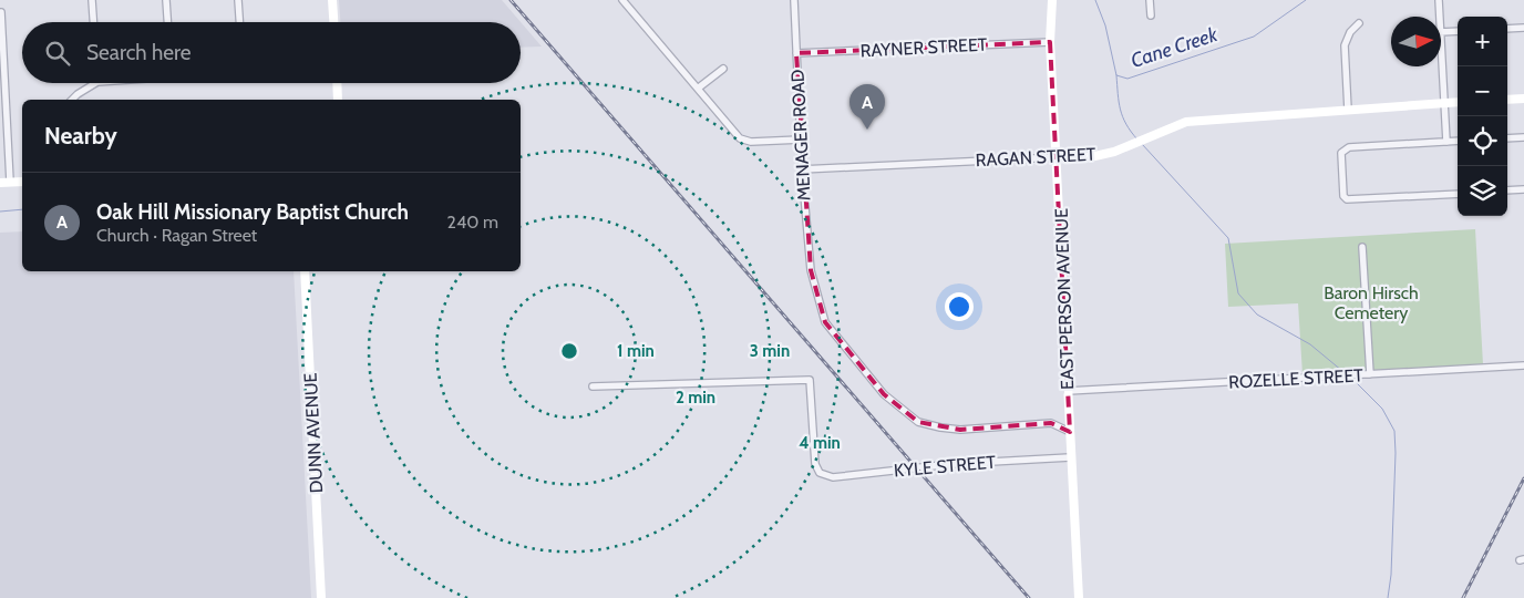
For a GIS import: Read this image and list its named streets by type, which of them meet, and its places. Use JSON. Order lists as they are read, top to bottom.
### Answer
{
  "streets": {
    "main road": ["RAGAN STREET", "EAST PERSON AVENUE", "DUNN AVENUE"],
    "street": [
      "RAYNER STREET",
      "MENAGER ROAD",
      "ROZELLE STREET",
      "KYLE STREET"
    ]
  },
  "crossings": [
    ["RAYNER STREET", "MENAGER ROAD"],
    ["RAYNER STREET", "EAST PERSON AVENUE"],
    ["MENAGER ROAD", "RAGAN STREET"],
    ["MENAGER ROAD", "EAST PERSON AVENUE"],
    ["RAGAN STREET", "EAST PERSON AVENUE"],
    ["EAST PERSON AVENUE", "ROZELLE STREET"],
    ["EAST PERSON AVENUE", "KYLE STREET"]
  ],
  "water": ["Cane Creek"],
  "parks": ["Baron Hirsch Cemetery"],
  "north": "right",
  "page": {
    "map_buttons": ["+", "−"],
    "search": "Search here",
    "pins": "A",
    "heading": "Nearby",
    "list": [
      {
        "mark": "A",
        "name": "Oak Hill Missionary Baptist Church",
        "note": "Church · Ragan Street",
        "value": "240 m"
      }
    ]
  },
  "rings": [
    "1 min",
    "3 min",
    "2 min",
    "4 min"
  ]
}
